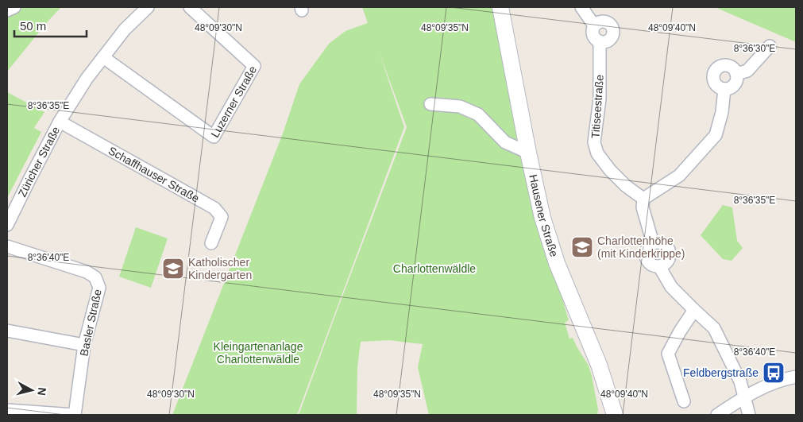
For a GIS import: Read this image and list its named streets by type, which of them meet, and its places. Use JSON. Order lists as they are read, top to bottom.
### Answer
{
  "streets": {
    "main road": ["Hausener Straße"],
    "street": [
      "Luzerner Straße",
      "Titiseestraße",
      "Züricher Straße",
      "Schaffhauser Straße",
      "Basler Straße"
    ]
  },
  "crossings": [
    ["Luzerner Straße", "Züricher Straße"],
    ["Züricher Straße", "Schaffhauser Straße"]
  ],
  "parks": ["Charlottenwäldle", "Kleingartenanlage Charlottenwäldle"],
  "places": {
    "school or university": ["Charlottenhöhe (mit Kinderkrippe)", "Katholischer Kindergarten"],
    "bus stop": ["Feldbergstraße"]
  },
  "scale_bar": "50 m",
  "north": "right",
  "coordinates": [
    "48°09'30\"N",
    "48°09'35\"N",
    "48°09'40\"N",
    "8°36'30\"E",
    "8°36'35\"E",
    "8°36'40\"E"
  ]
}
